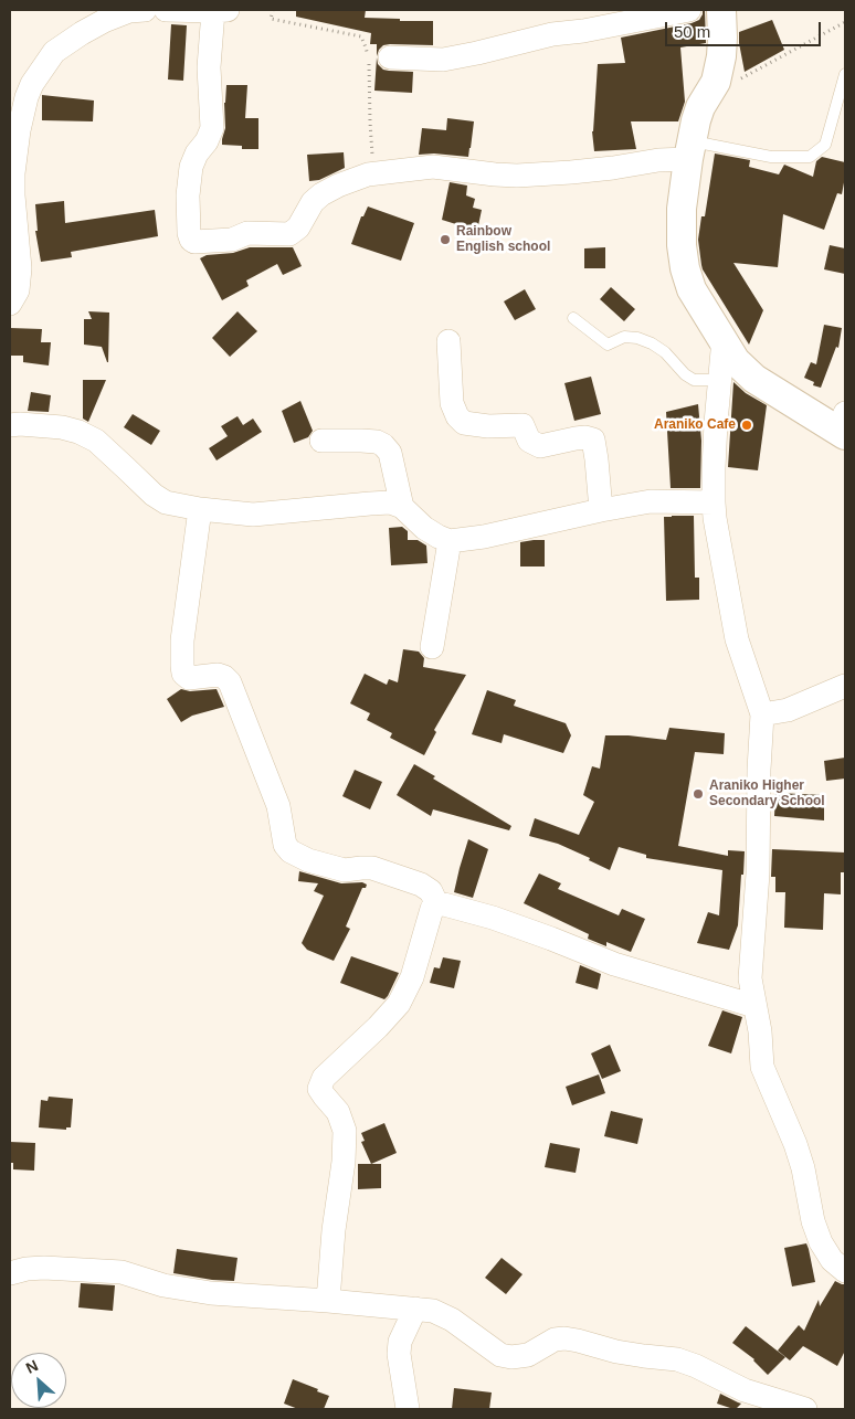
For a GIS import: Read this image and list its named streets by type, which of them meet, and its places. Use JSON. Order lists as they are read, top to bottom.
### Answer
{
  "places": ["Rainbow English school", "Araniko Cafe", "Araniko Higher Secondary School"],
  "scale_bar": "50 m",
  "north": "top left"
}
